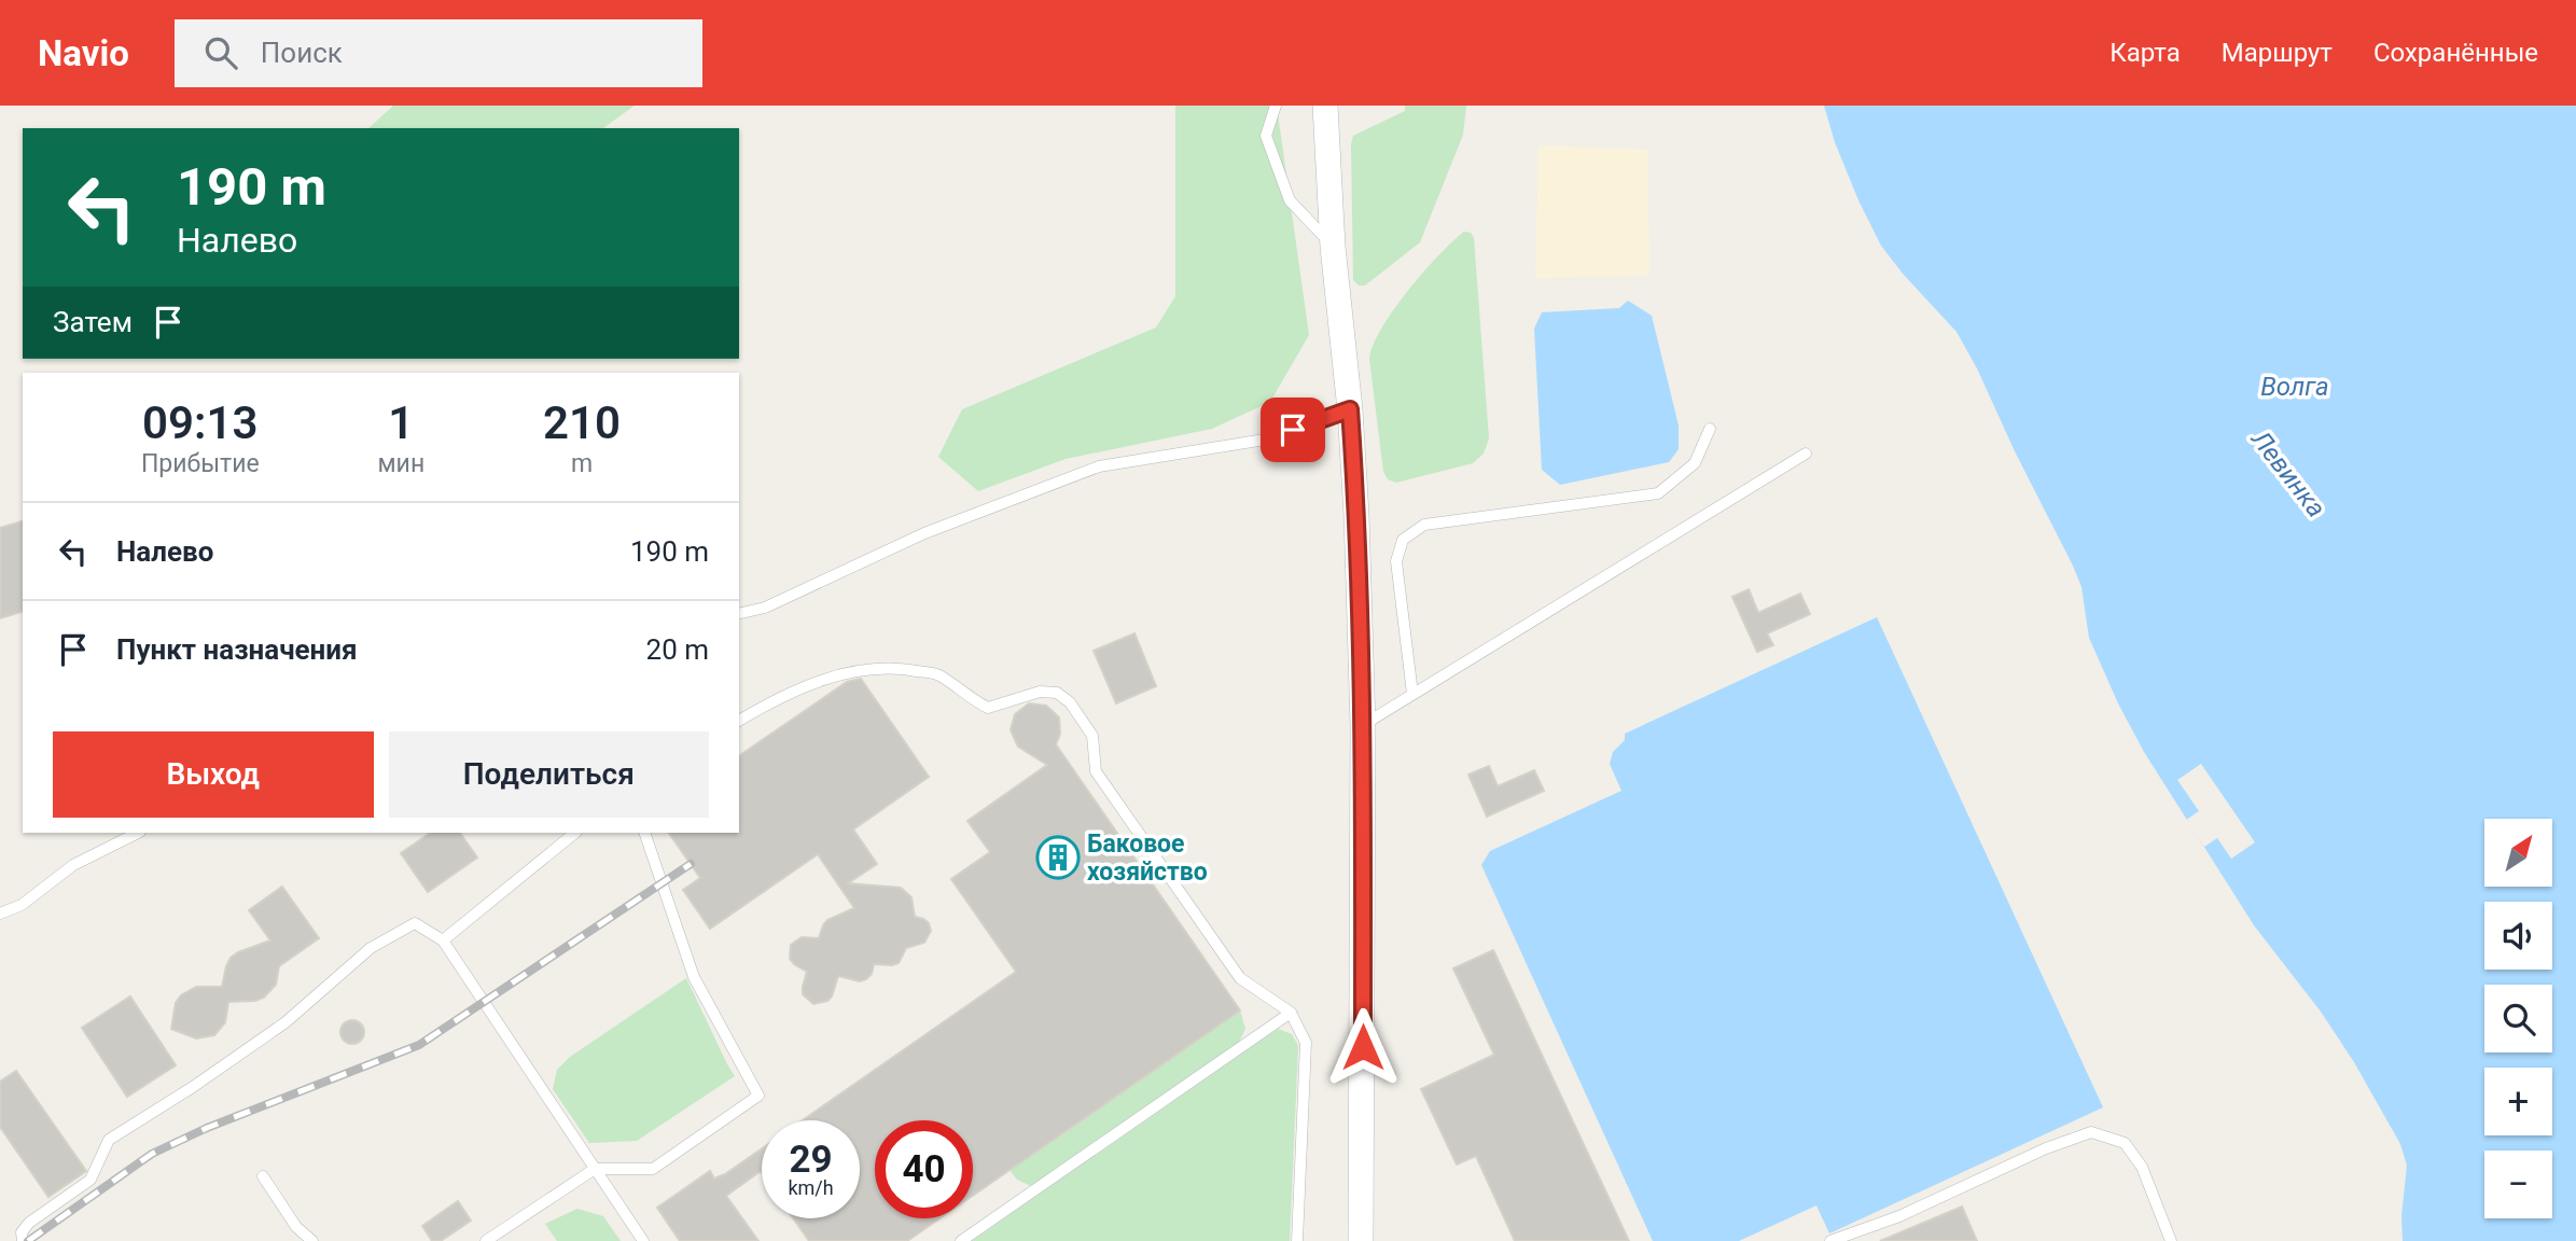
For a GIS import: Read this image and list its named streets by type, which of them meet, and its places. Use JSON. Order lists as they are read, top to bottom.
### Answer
{
  "water": ["Волга", "Левинка"],
  "places": {
    "building": ["Баковое хозяйство"]
  },
  "north": "top right",
  "page": {
    "header": "Navio",
    "search": "Поиск",
    "nav": ["Карта", "Маршрут", "Сохранённые"],
    "turn": ["190 m", "Налево"],
    "then": "Затем",
    "eta": [
      "09:13",
      "Прибытие",
      "1",
      "мин",
      "210",
      "m"
    ],
    "list": [
      {
        "name": "Налево",
        "value": "190 m"
      },
      {
        "name": "Пункт назначения",
        "value": "20 m"
      }
    ],
    "buttons": ["Выход", "Поделиться"],
    "map_buttons": ["+", "−"],
    "speed": "29 km/h",
    "limit": "40"
  }
}
